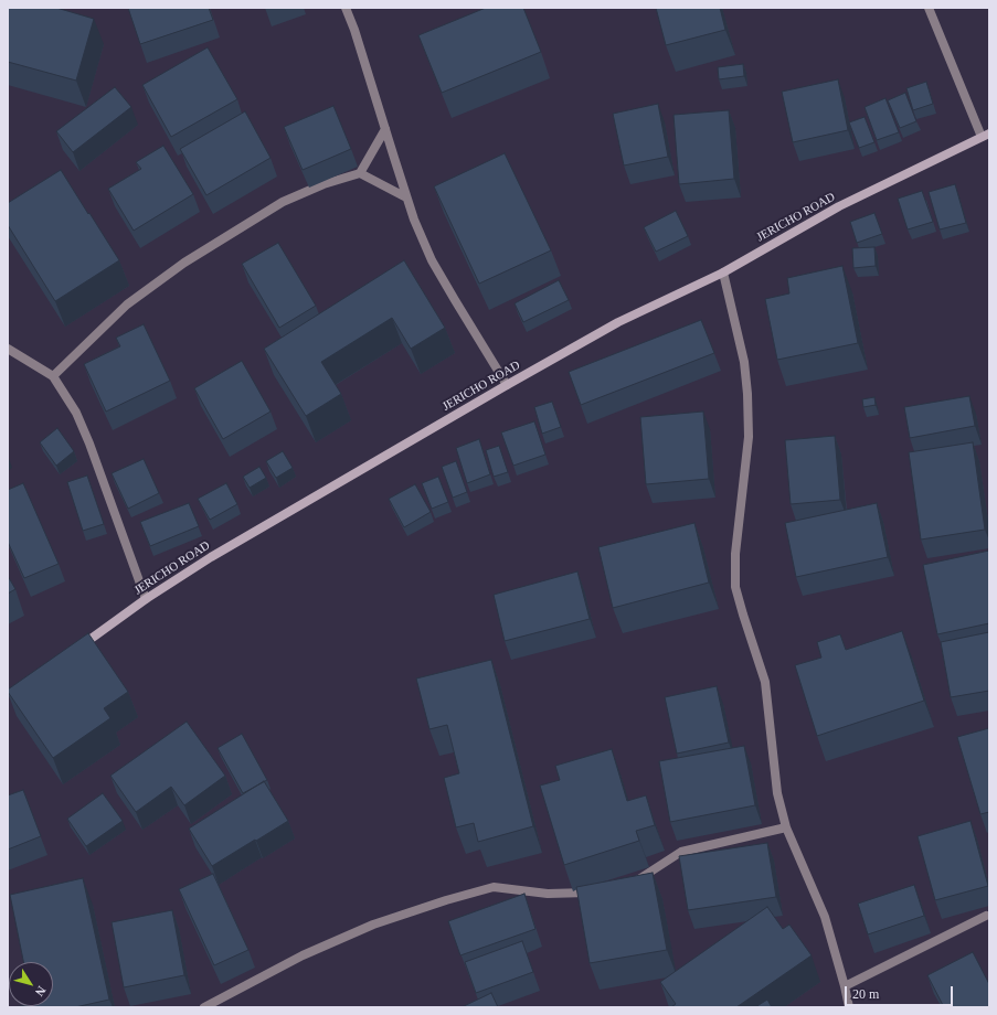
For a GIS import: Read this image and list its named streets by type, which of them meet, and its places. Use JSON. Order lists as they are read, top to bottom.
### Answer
{
  "streets": {
    "street": ["JERICHO ROAD"]
  },
  "scale_bar": "20 m",
  "north": "bottom right"
}
